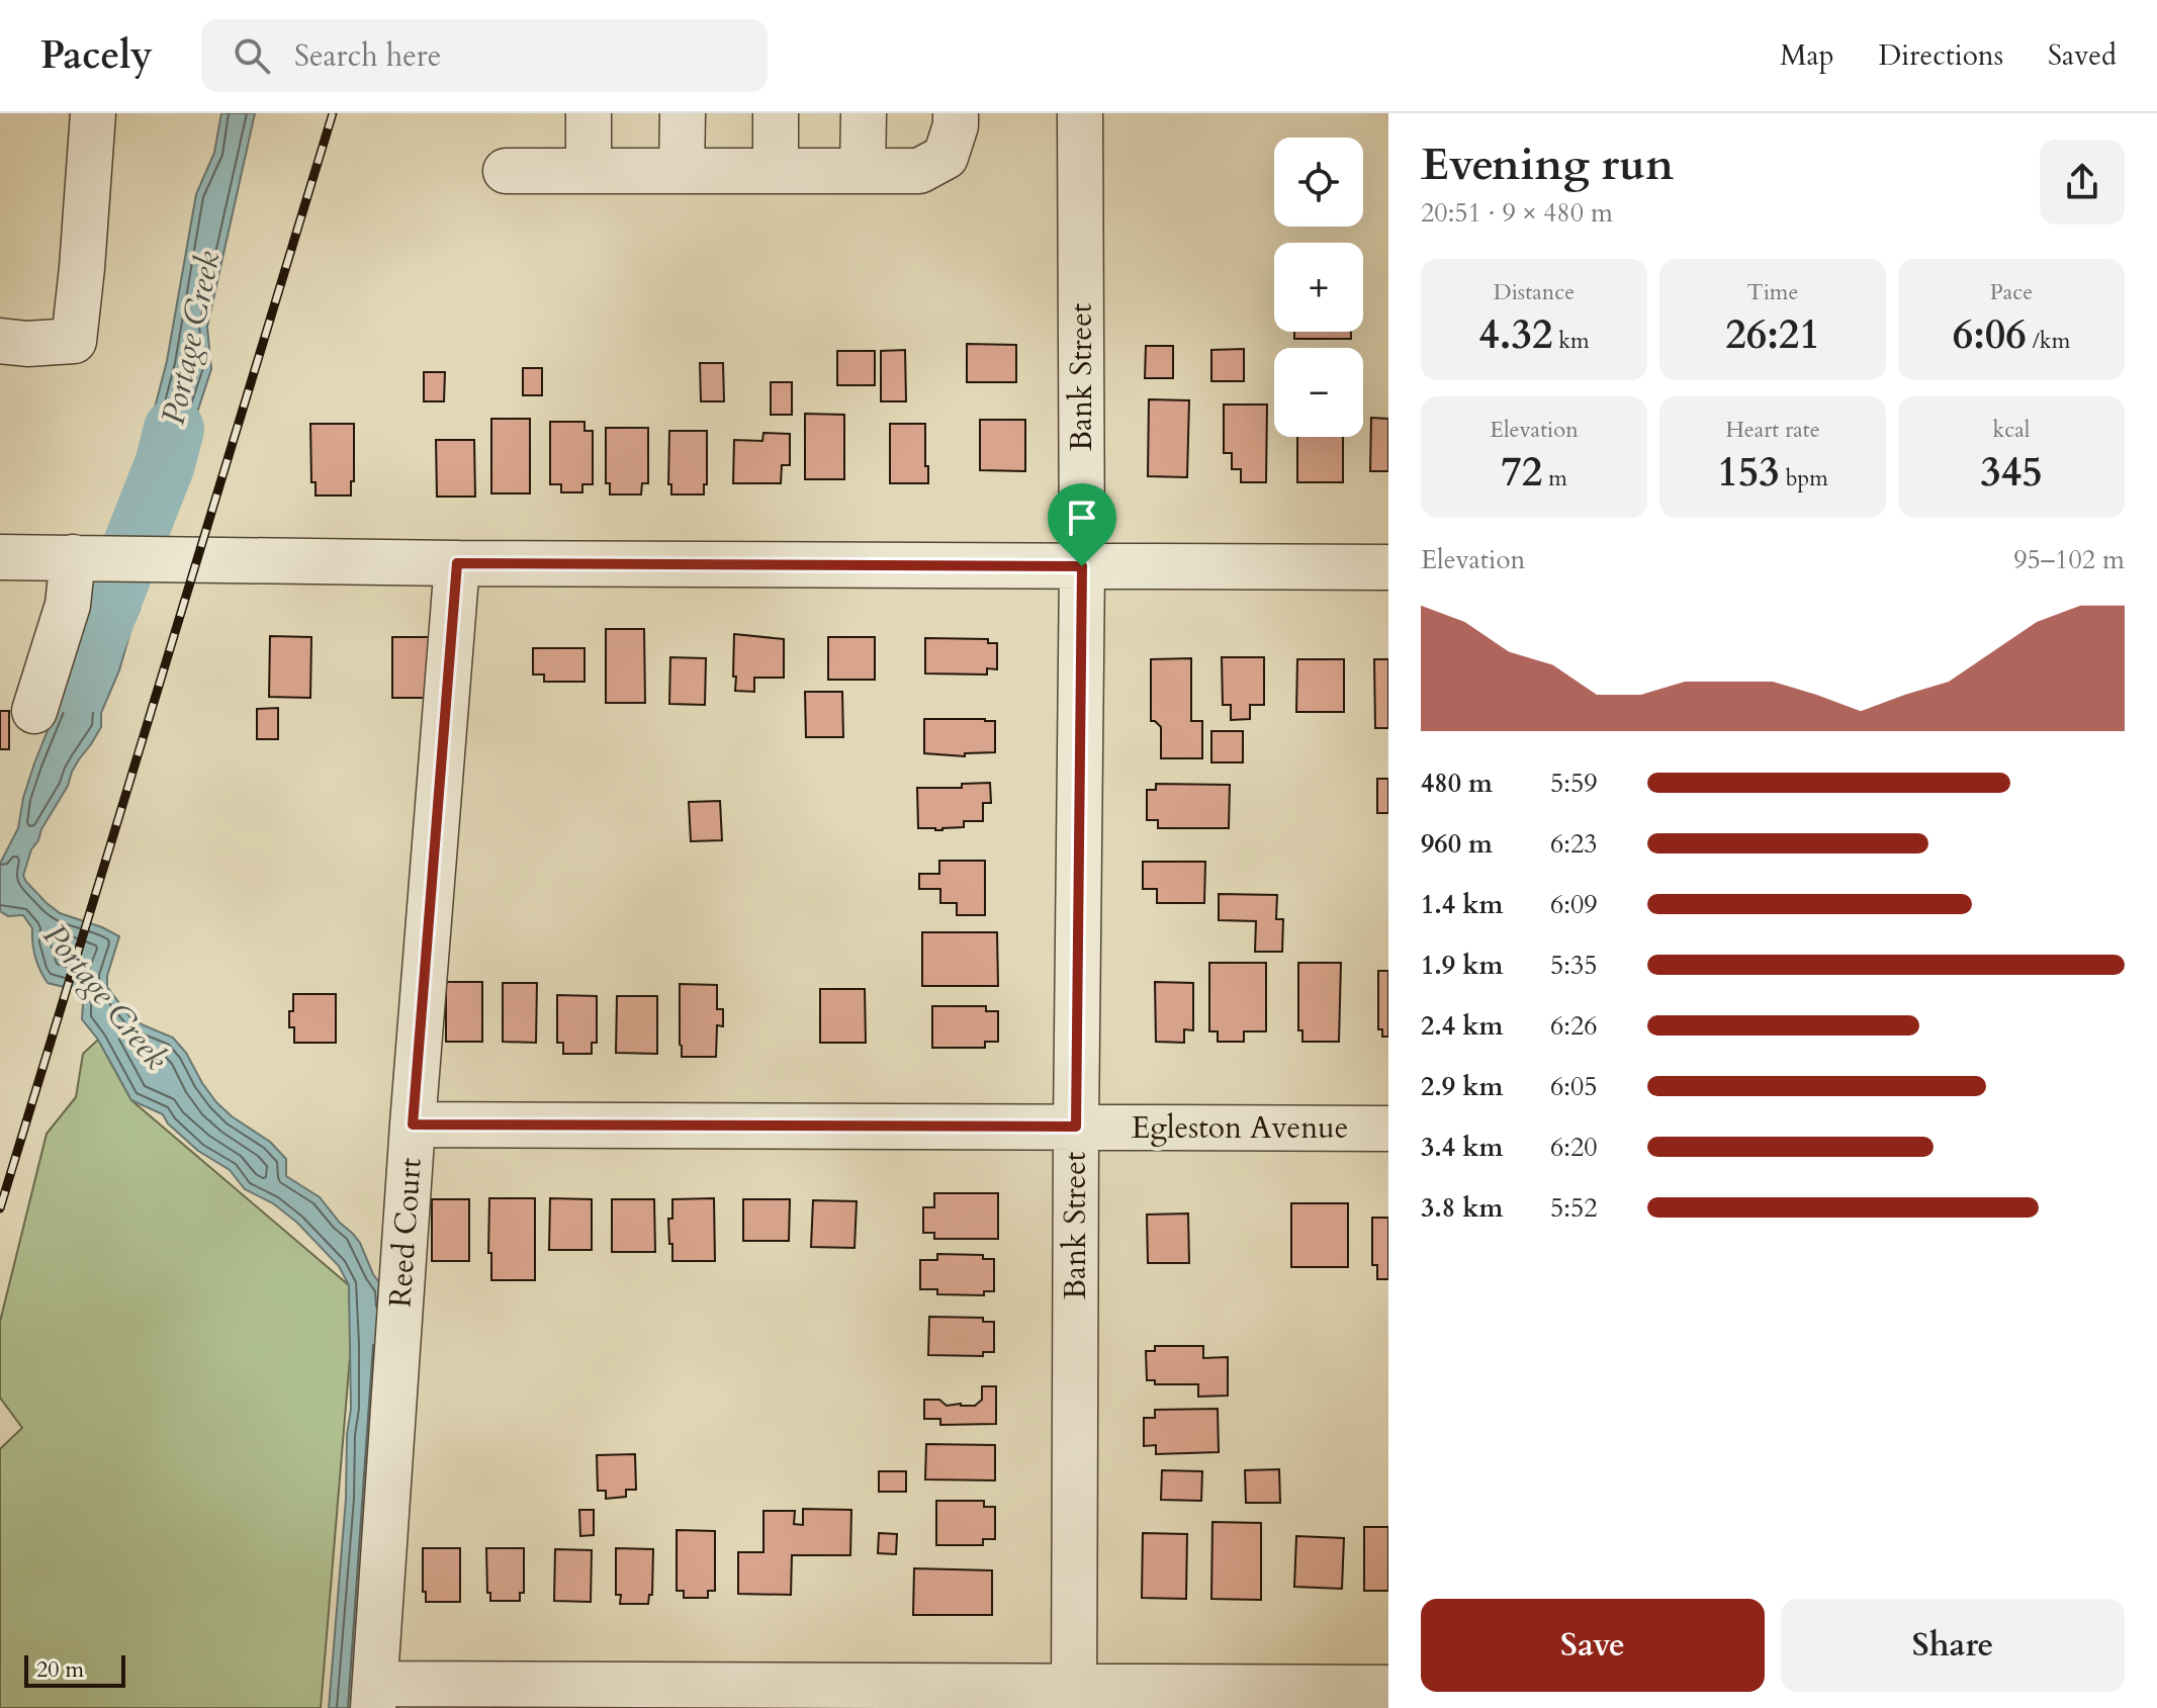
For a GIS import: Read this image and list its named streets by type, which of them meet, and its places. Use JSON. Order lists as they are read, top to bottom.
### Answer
{
  "streets": {
    "street": ["Bank Street", "Egleston Avenue", "Reed Court"]
  },
  "crossings": [
    ["Bank Street", "Egleston Avenue"],
    ["Egleston Avenue", "Reed Court"]
  ],
  "water": ["Portage Creek"],
  "scale_bar": "20 m",
  "page": {
    "header": "Pacely",
    "search": "Search here",
    "nav": ["Map", "Directions", "Saved"],
    "heading": ["Evening run", "20:51 · 9 × 480 m"],
    "map_buttons": ["+", "−"],
    "stats": [
      ["Distance", "4.32 km"],
      ["Time", "26:21"],
      ["Pace", "6:06 /km"],
      ["Elevation", "72 m"],
      ["Heart rate", "153 bpm"],
      ["kcal", "345"]
    ],
    "chart": ["Elevation", "95–102 m"],
    "list": [
      {
        "name": "480 m",
        "note": "5:59"
      },
      {
        "name": "960 m",
        "note": "6:23"
      },
      {
        "name": "1.4 km",
        "note": "6:09"
      },
      {
        "name": "1.9 km",
        "note": "5:35"
      },
      {
        "name": "2.4 km",
        "note": "6:26"
      },
      {
        "name": "2.9 km",
        "note": "6:05"
      },
      {
        "name": "3.4 km",
        "note": "6:20"
      },
      {
        "name": "3.8 km",
        "note": "5:52"
      }
    ],
    "buttons": ["Save", "Share"],
    "scale": "20 m"
  }
}
